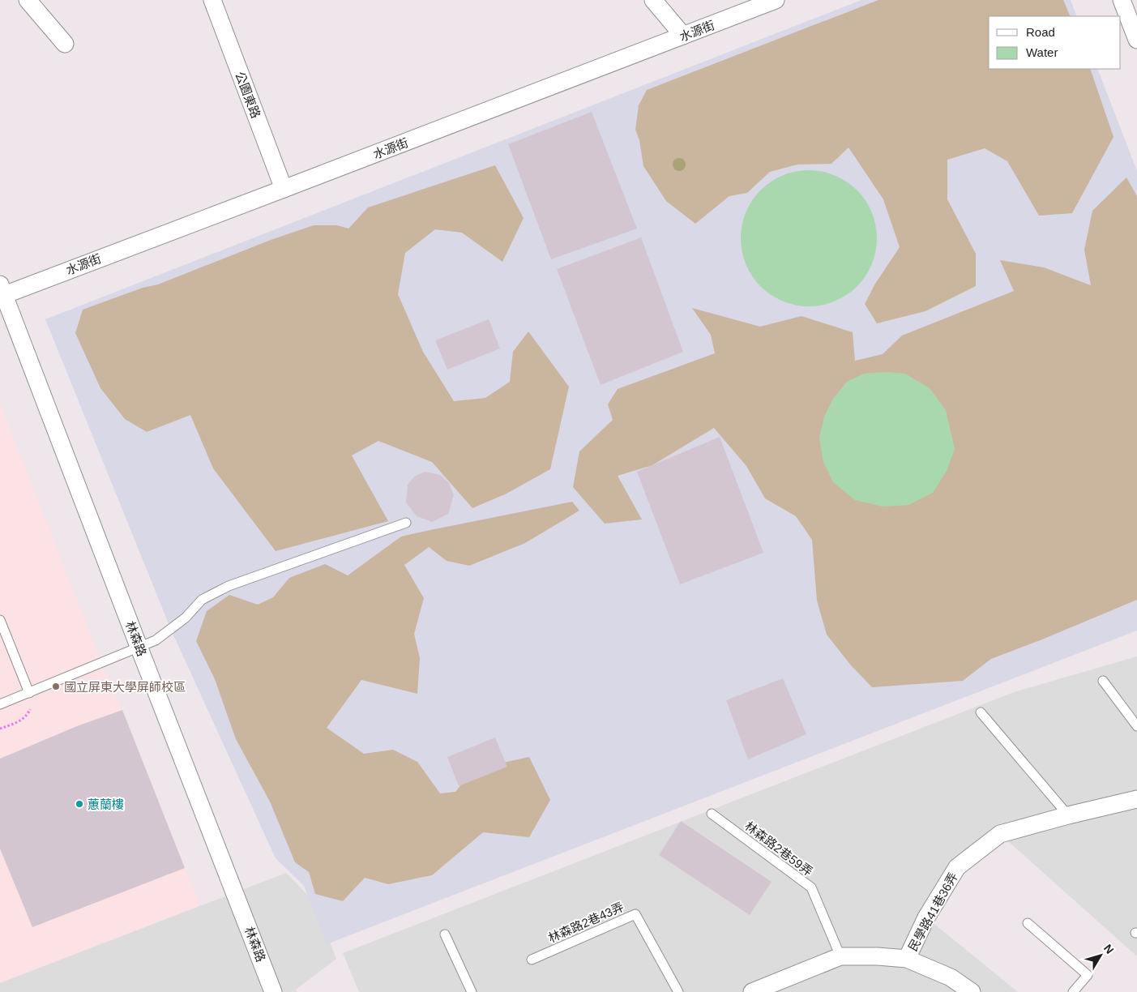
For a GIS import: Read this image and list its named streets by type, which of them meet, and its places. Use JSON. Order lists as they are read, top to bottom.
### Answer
{
  "streets": {
    "street": [
      "水源街",
      "公園東路",
      "林森路",
      "民學路41巷36弄"
    ],
    "lane": ["林森路2巷59弄", "林森路2巷43弄"]
  },
  "crossings": [
    ["水源街", "公園東路"],
    ["水源街", "林森路"]
  ],
  "places": ["國立屏東大學屏師校區", "蕙蘭樓"],
  "legend": ["Road", "Water"],
  "north": "top right"
}
